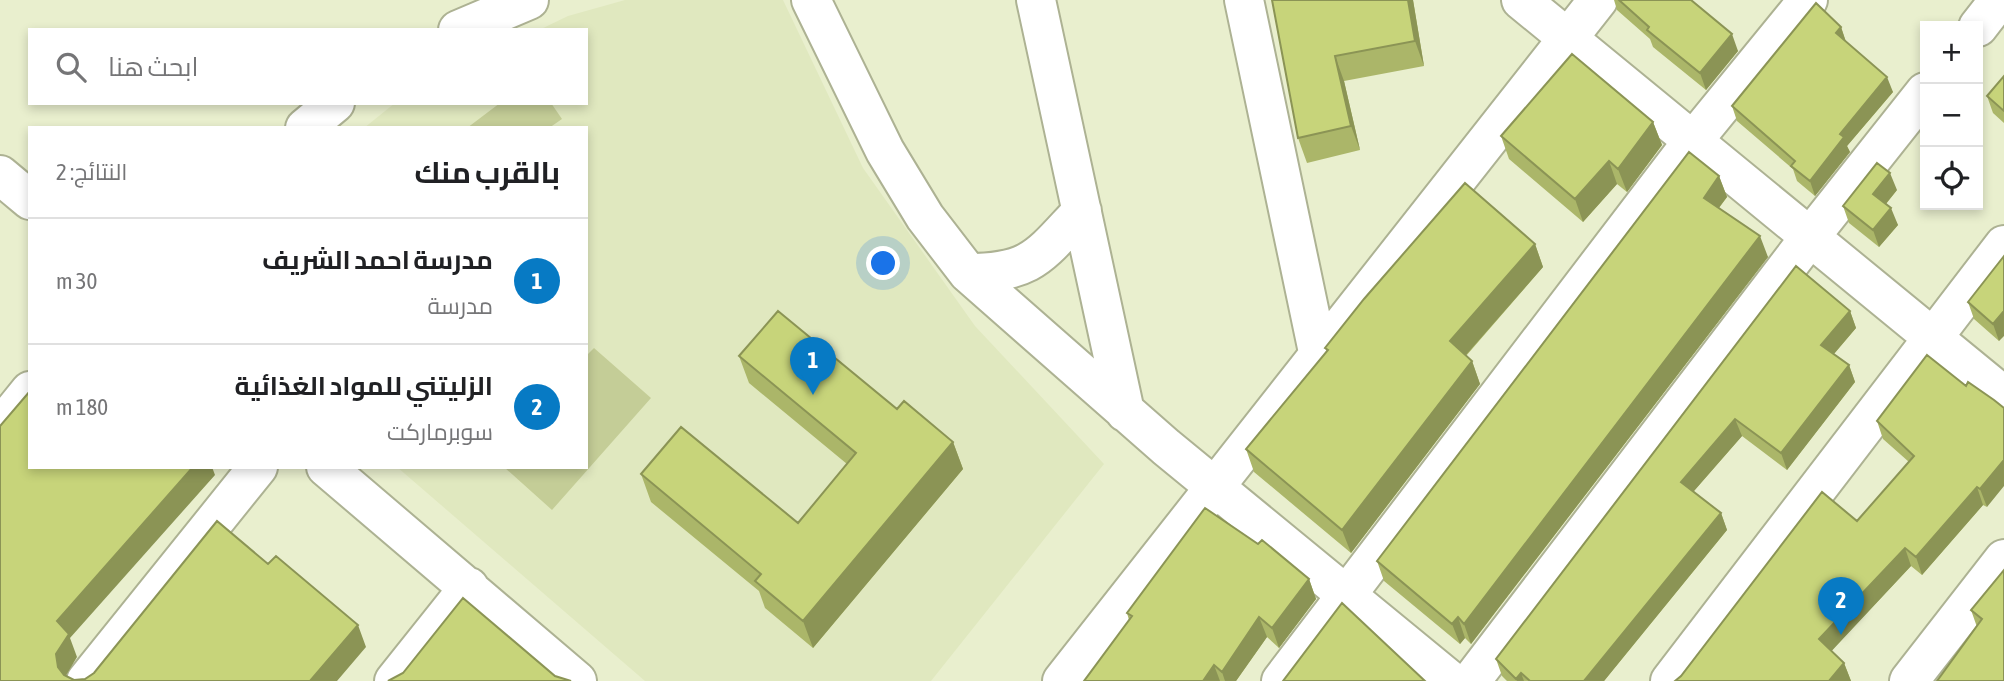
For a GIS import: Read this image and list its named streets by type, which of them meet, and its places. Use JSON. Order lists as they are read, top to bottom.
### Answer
{
  "page": {
    "map_buttons": ["+", "−"],
    "search": "ابحث هنا",
    "heading": ["بالقرب منك", "النتائج: 2"],
    "list": [
      {
        "mark": "1",
        "name": "مدرسة احمد الشريف",
        "note": "مدرسة",
        "value": "30 m"
      },
      {
        "mark": "2",
        "name": "الزليتني للمواد الغذائية",
        "note": "سوبرماركت",
        "value": "180 m"
      }
    ],
    "pins": ["1", "2"]
  }
}
